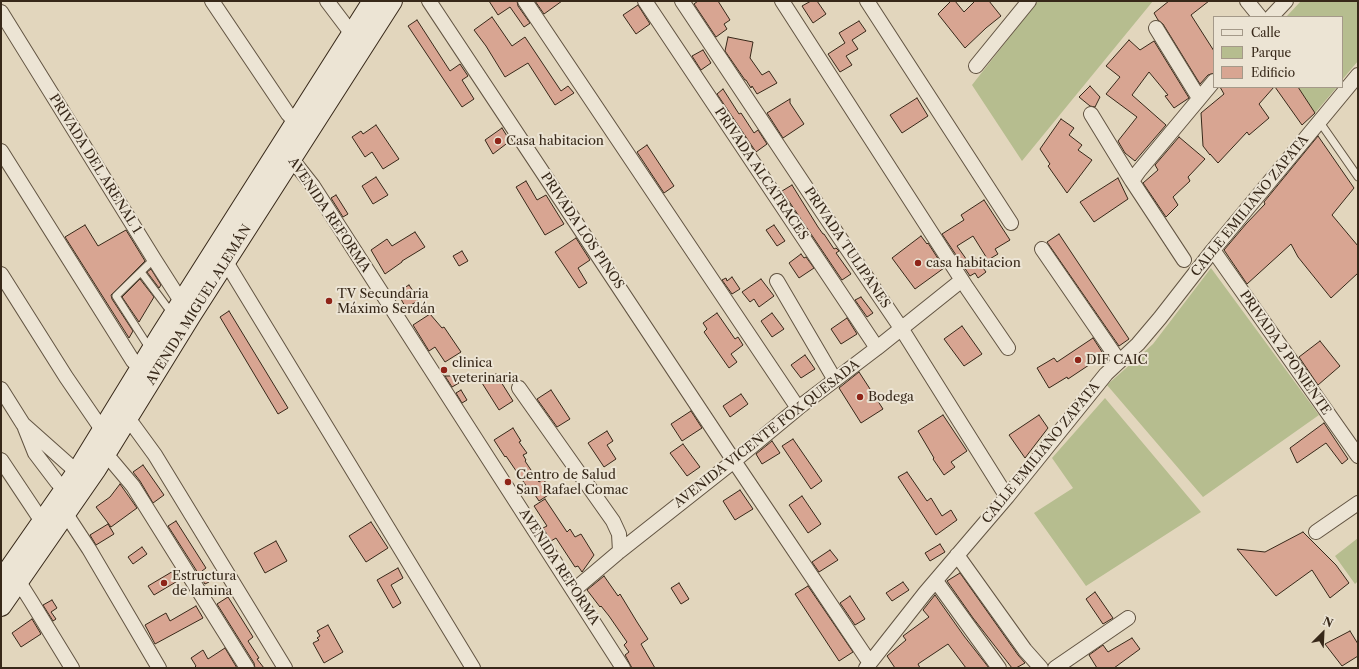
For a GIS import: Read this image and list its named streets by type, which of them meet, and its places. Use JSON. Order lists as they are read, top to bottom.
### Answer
{
  "streets": {
    "main road": ["AVENIDA MIGUEL ALEMÁN"],
    "street": [
      "PRIVADA DEL ARENAL 1",
      "PRIVADA ALCATRACES",
      "CALLE EMILIANO ZAPATA",
      "AVENIDA REFORMA",
      "PRIVADA LOS PINOS",
      "PRIVADA TULIPANES",
      "PRIVADA 2 PONIENTE",
      "AVENIDA VICENTE FOX QUESADA"
    ]
  },
  "crossings": [
    ["PRIVADA DEL ARENAL 1", "AVENIDA MIGUEL ALEMÁN"],
    ["PRIVADA ALCATRACES", "AVENIDA VICENTE FOX QUESADA"],
    ["CALLE EMILIANO ZAPATA", "PRIVADA LOS PINOS"],
    ["CALLE EMILIANO ZAPATA", "PRIVADA TULIPANES"],
    ["CALLE EMILIANO ZAPATA", "PRIVADA 2 PONIENTE"],
    ["AVENIDA REFORMA", "AVENIDA MIGUEL ALEMÁN"],
    ["AVENIDA REFORMA", "AVENIDA VICENTE FOX QUESADA"],
    ["PRIVADA LOS PINOS", "AVENIDA VICENTE FOX QUESADA"],
    ["PRIVADA TULIPANES", "AVENIDA VICENTE FOX QUESADA"]
  ],
  "places": [
    "Casa habitacion",
    "casa habitacion",
    "TV Secundaria Máximo Serdán",
    "DIF CAIC",
    "clinica veterinaria",
    "Bodega",
    "Centro de Salud San Rafael Comac",
    "Estructura de lamina"
  ],
  "legend": ["Calle", "Parque", "Edificio"],
  "north": "top right"
}
